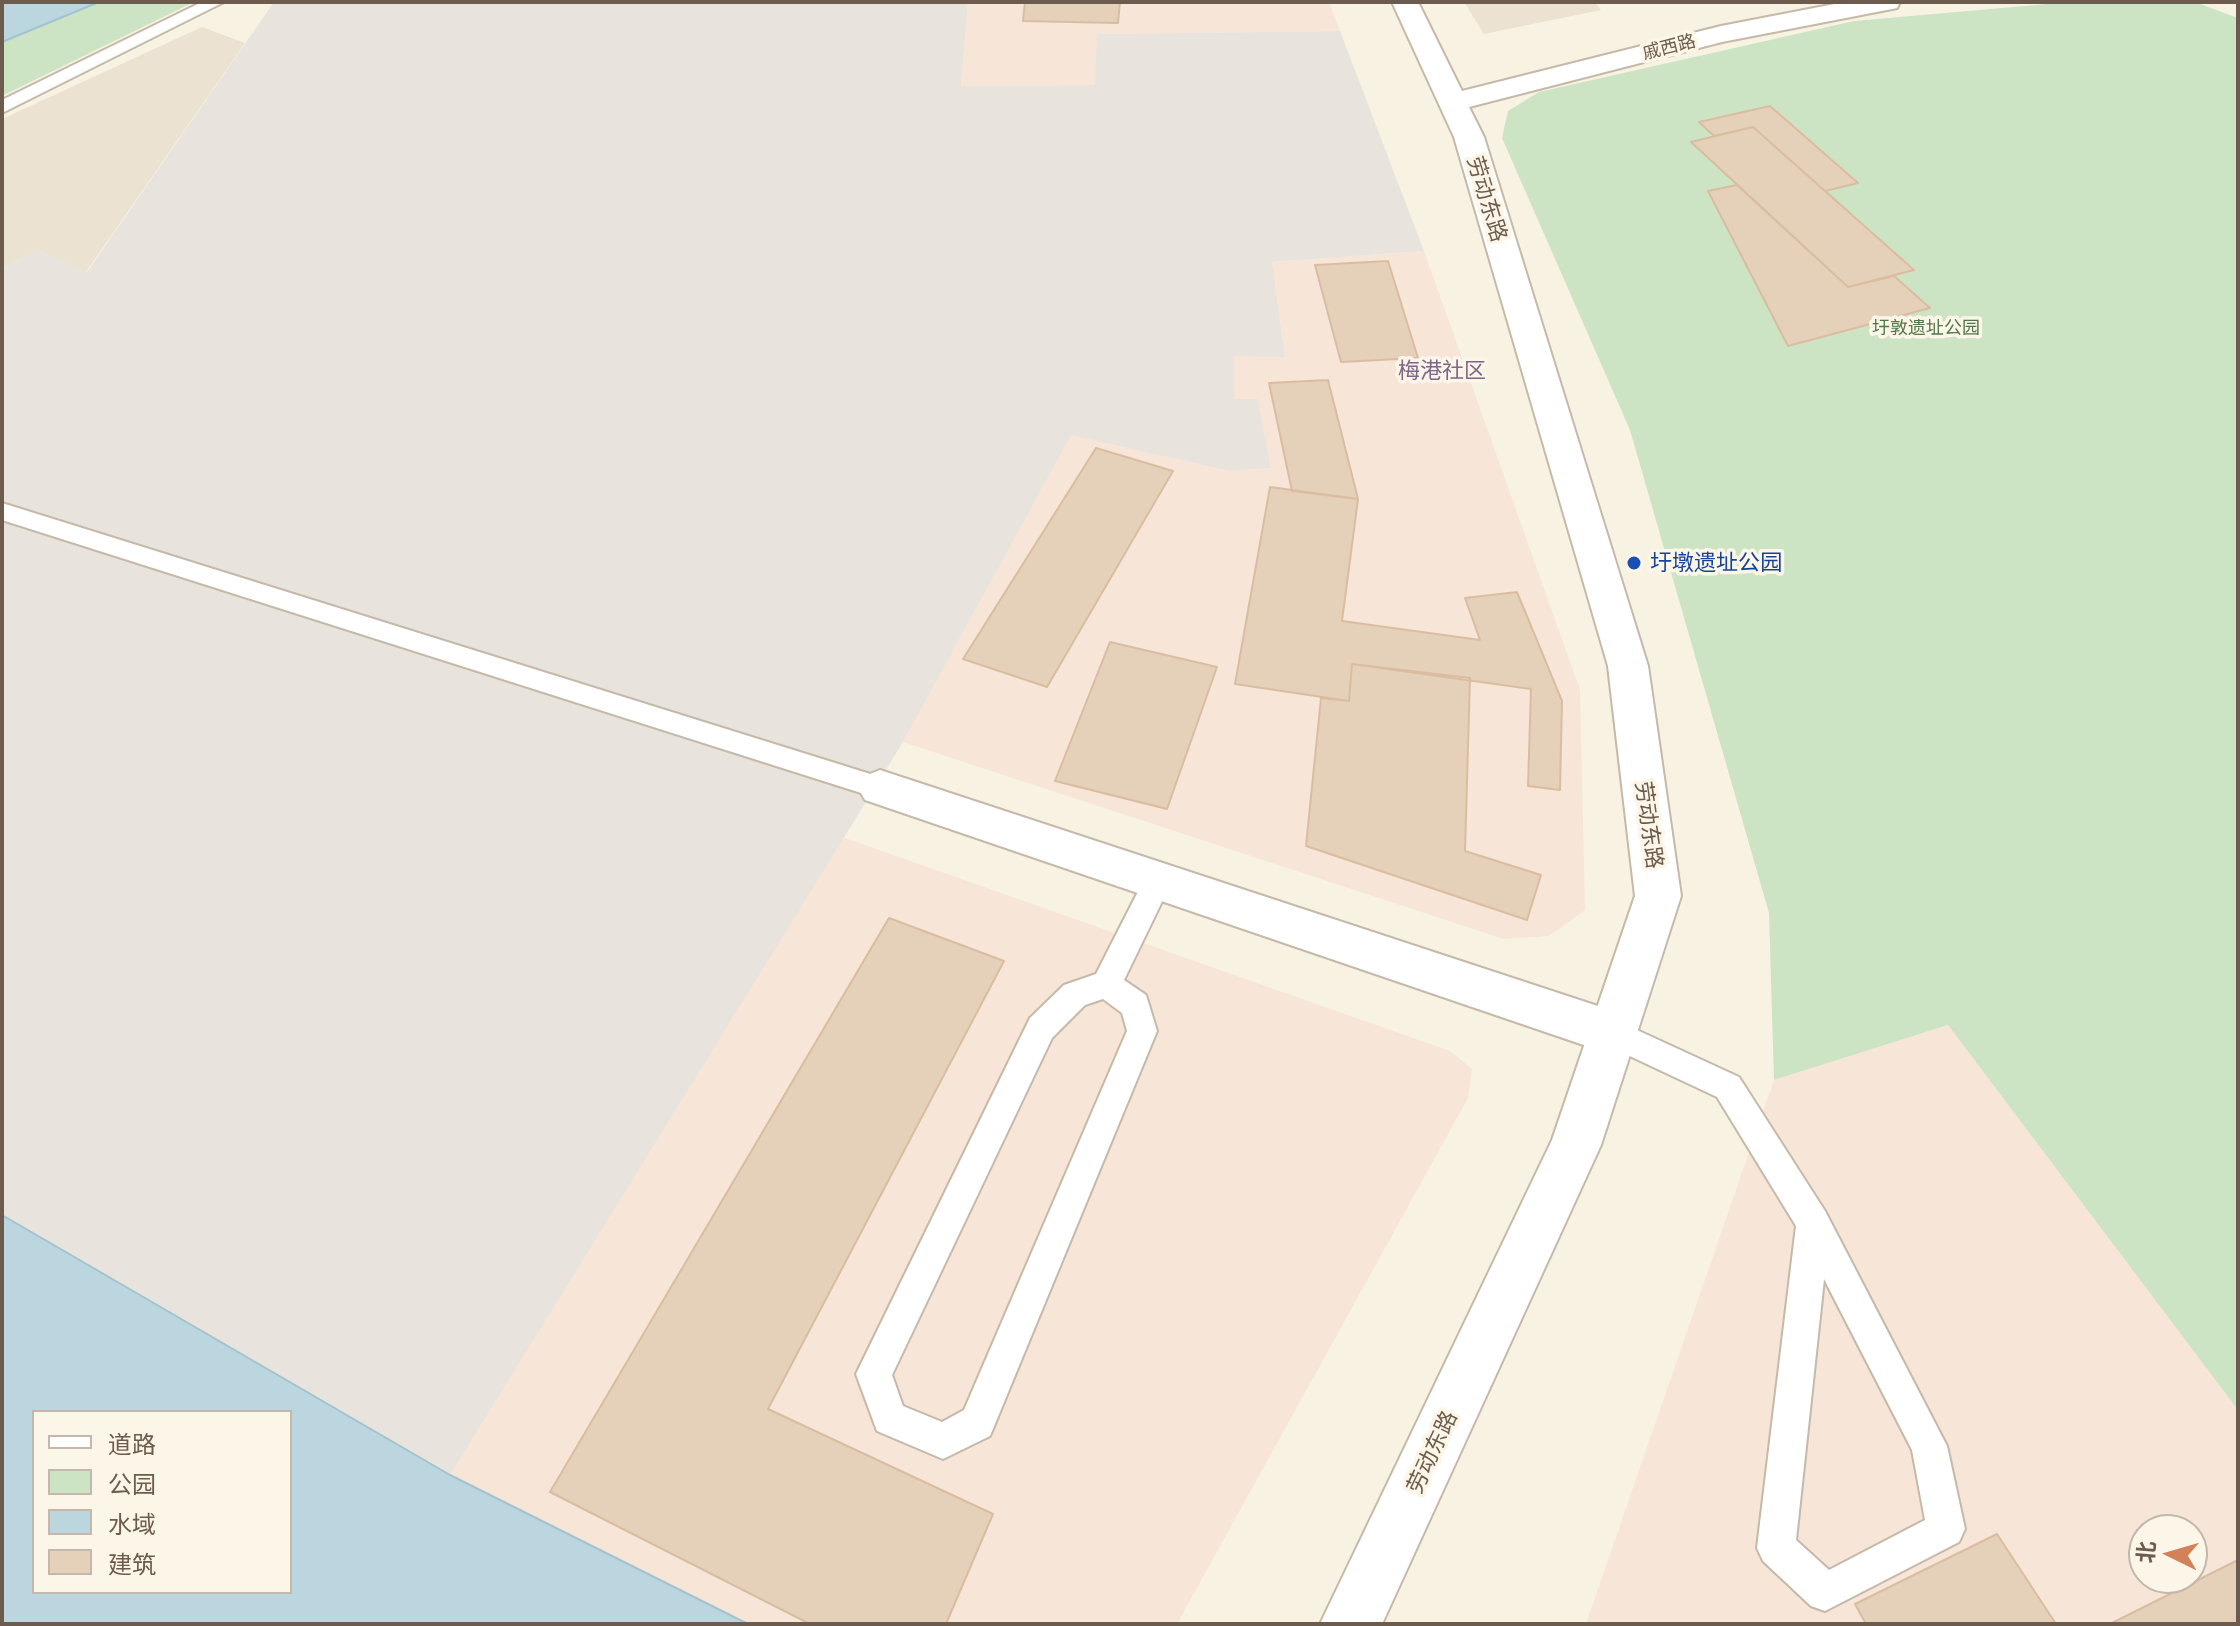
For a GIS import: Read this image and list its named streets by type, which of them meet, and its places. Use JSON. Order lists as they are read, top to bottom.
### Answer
{
  "streets": {
    "street": ["戚西路", "劳动东路"]
  },
  "crossings": [
    ["戚西路", "劳动东路"]
  ],
  "districts": ["梅港社区"],
  "parks": ["圩敦遗址公园"],
  "places": ["圩墩遗址公园"],
  "legend": [
    "道路",
    "公园",
    "水域",
    "建筑"
  ],
  "north": "left"
}
